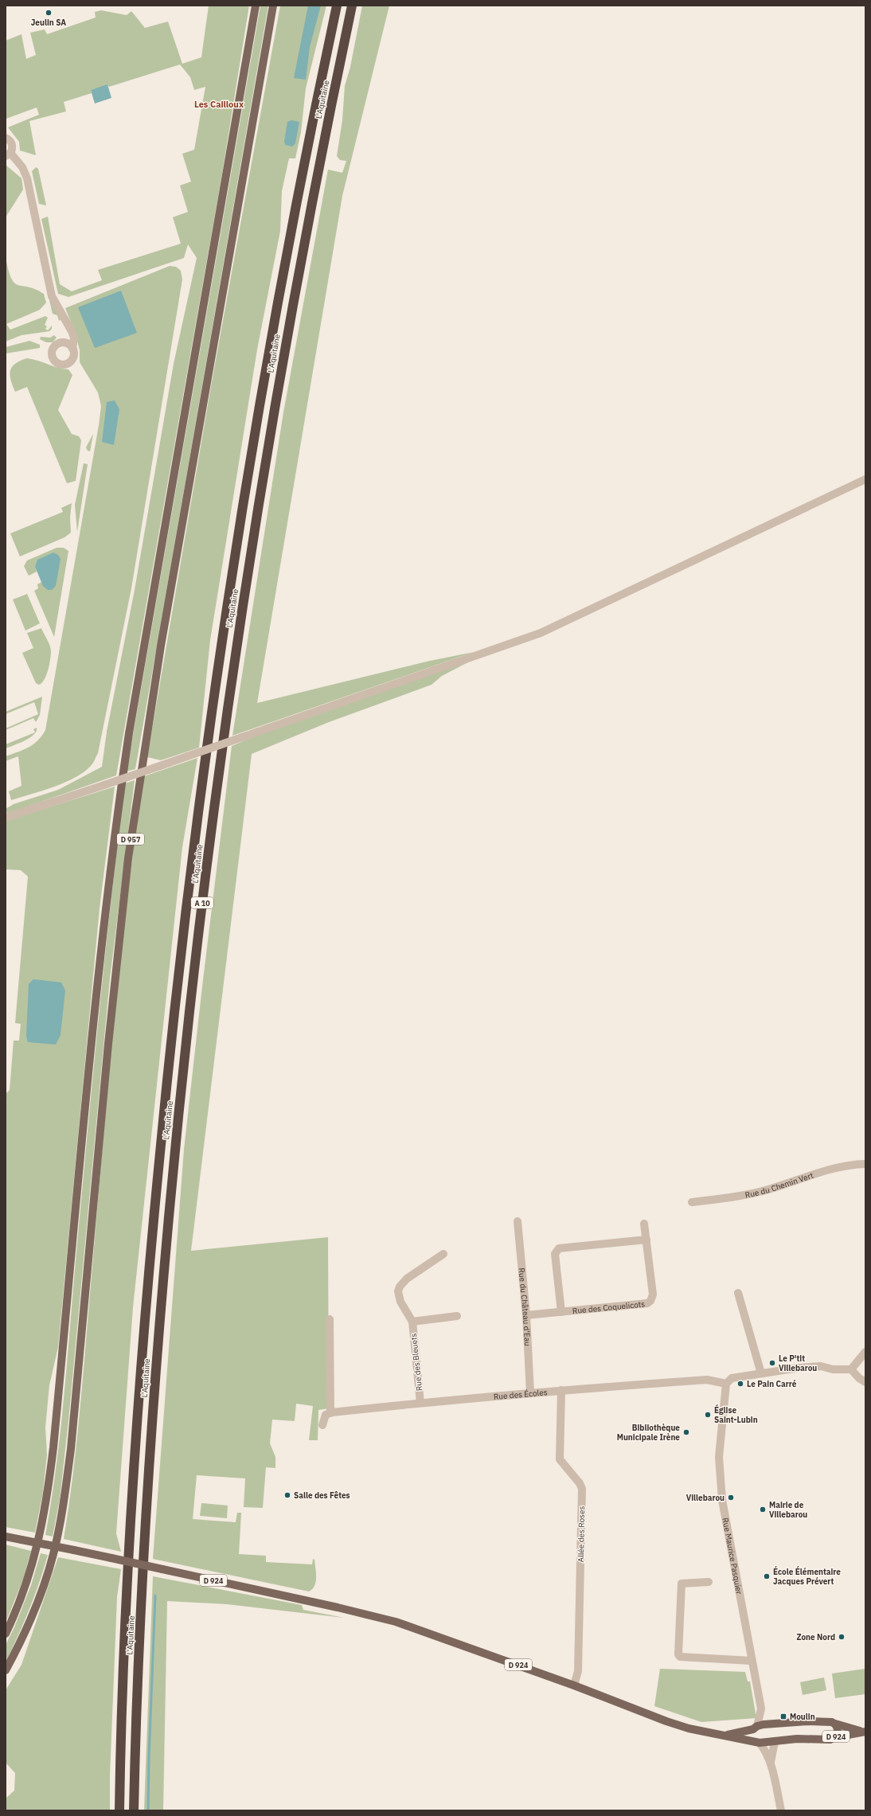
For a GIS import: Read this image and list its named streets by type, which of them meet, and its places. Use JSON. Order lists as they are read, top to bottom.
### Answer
{
  "streets": {
    "highway": ["L'Aquitaine", "A 10"],
    "main road": ["D 957", "D 924"],
    "street": [
      "Rue du Chemin Vert",
      "Rue du Château d'Eau",
      "Rue des Coquelicots",
      "Rue des Bleuets",
      "Rue des Écoles",
      "Allée des Roses",
      "Rue Maurice Pasquier"
    ]
  },
  "crossings": [
    ["Rue du Château d'Eau", "Rue des Coquelicots"],
    ["Rue du Château d'Eau", "Rue des Écoles"],
    ["Rue des Bleuets", "Rue des Écoles"],
    ["Rue des Écoles", "Allée des Roses"],
    ["Rue des Écoles", "Rue Maurice Pasquier"],
    ["Allée des Roses", "D 924"],
    ["Rue Maurice Pasquier", "D 924"]
  ],
  "districts": ["Les Cailloux"],
  "places": {
    "other": [
      "Jeulin SA",
      "Le P'tit Villebarou",
      "Le Pain Carré",
      "Église Saint-Lubin",
      "Bibliothèque Municipale Irène",
      "Salle des Fêtes",
      "Villebarou",
      "Mairie de Villebarou",
      "École Élémentaire Jacques Prévert",
      "Zone Nord"
    ],
    "transit": ["Moulin"]
  }
}
